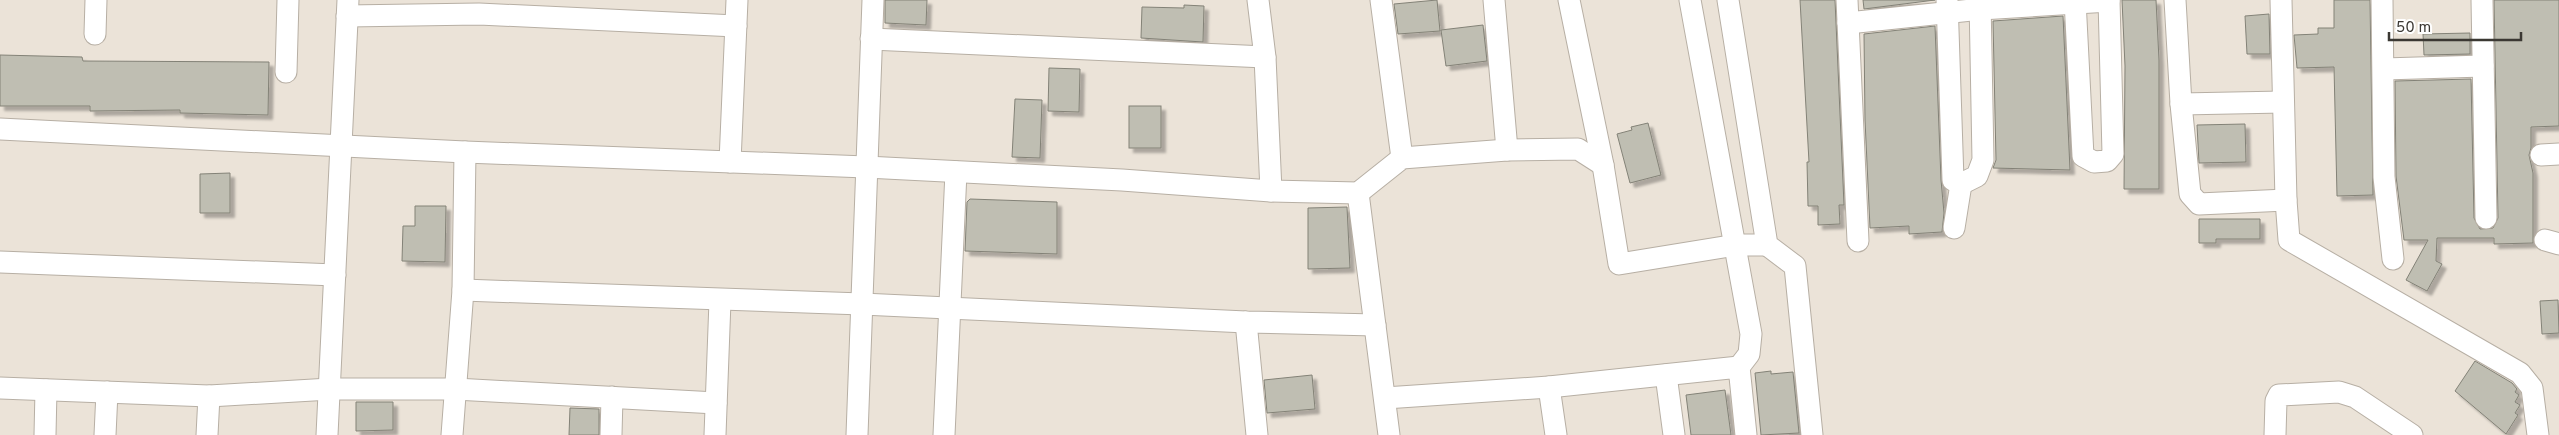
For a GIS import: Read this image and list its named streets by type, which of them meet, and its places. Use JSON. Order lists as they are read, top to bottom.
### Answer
{
  "scale_bar": "50 m"
}
